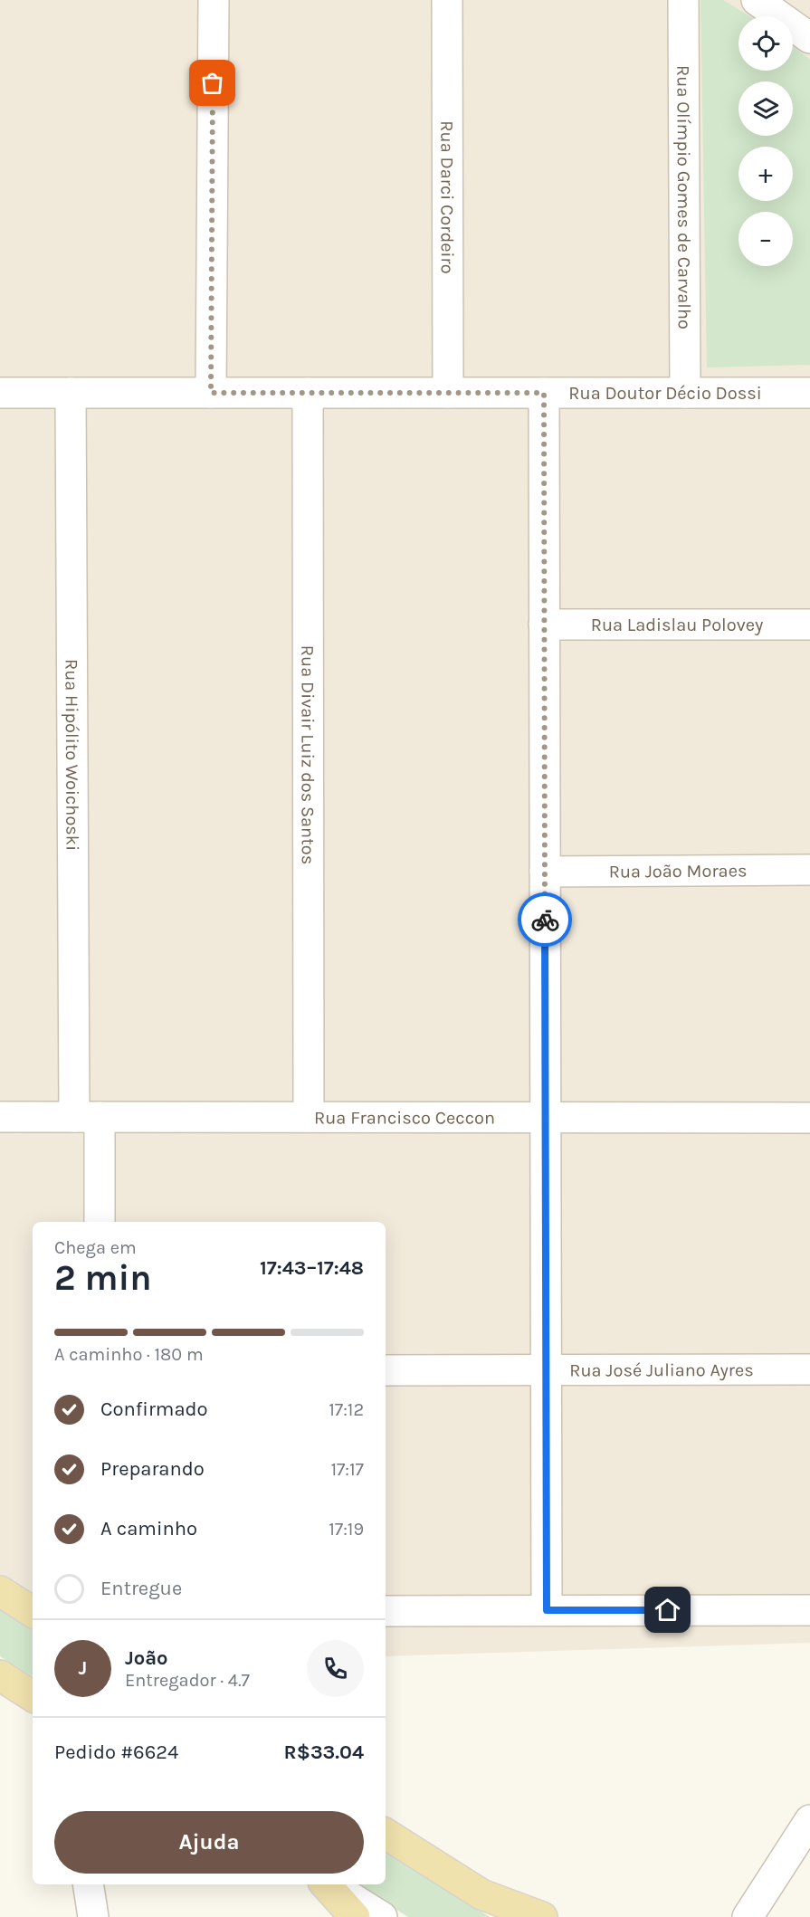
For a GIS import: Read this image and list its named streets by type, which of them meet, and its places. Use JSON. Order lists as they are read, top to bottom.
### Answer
{
  "streets": {
    "street": [
      "Rua Darci Cordeiro",
      "Rua Olímpio Gomes de Carvalho",
      "Rua Doutor Décio Dossi",
      "Rua Ladislau Polovey",
      "Rua Hipólito Woichoski",
      "Rua Divair Luiz dos Santos",
      "Rua João Moraes",
      "Rua Francisco Ceccon",
      "Rua José Juliano Ayres"
    ]
  },
  "crossings": [
    ["Rua Darci Cordeiro", "Rua Doutor Décio Dossi"],
    ["Rua Olímpio Gomes de Carvalho", "Rua Doutor Décio Dossi"],
    ["Rua Doutor Décio Dossi", "Rua Hipólito Woichoski"],
    ["Rua Doutor Décio Dossi", "Rua Divair Luiz dos Santos"],
    ["Rua Hipólito Woichoski", "Rua Francisco Ceccon"],
    ["Rua Divair Luiz dos Santos", "Rua Francisco Ceccon"]
  ],
  "page": {
    "map_buttons": ["+", "−"],
    "heading": ["2 min", "Chega em", "17:43–17:48"],
    "panel": [
      "João",
      "Entregador · 4.7",
      "Pedido #6624",
      "R$33.04"
    ],
    "bar": "A caminho · 180 m",
    "list": [
      ["Confirmado", "17:12"],
      ["Preparando", "17:17"],
      ["A caminho", "17:19"],
      "Entregue"
    ],
    "round": "J",
    "buttons": "Ajuda"
  }
}
